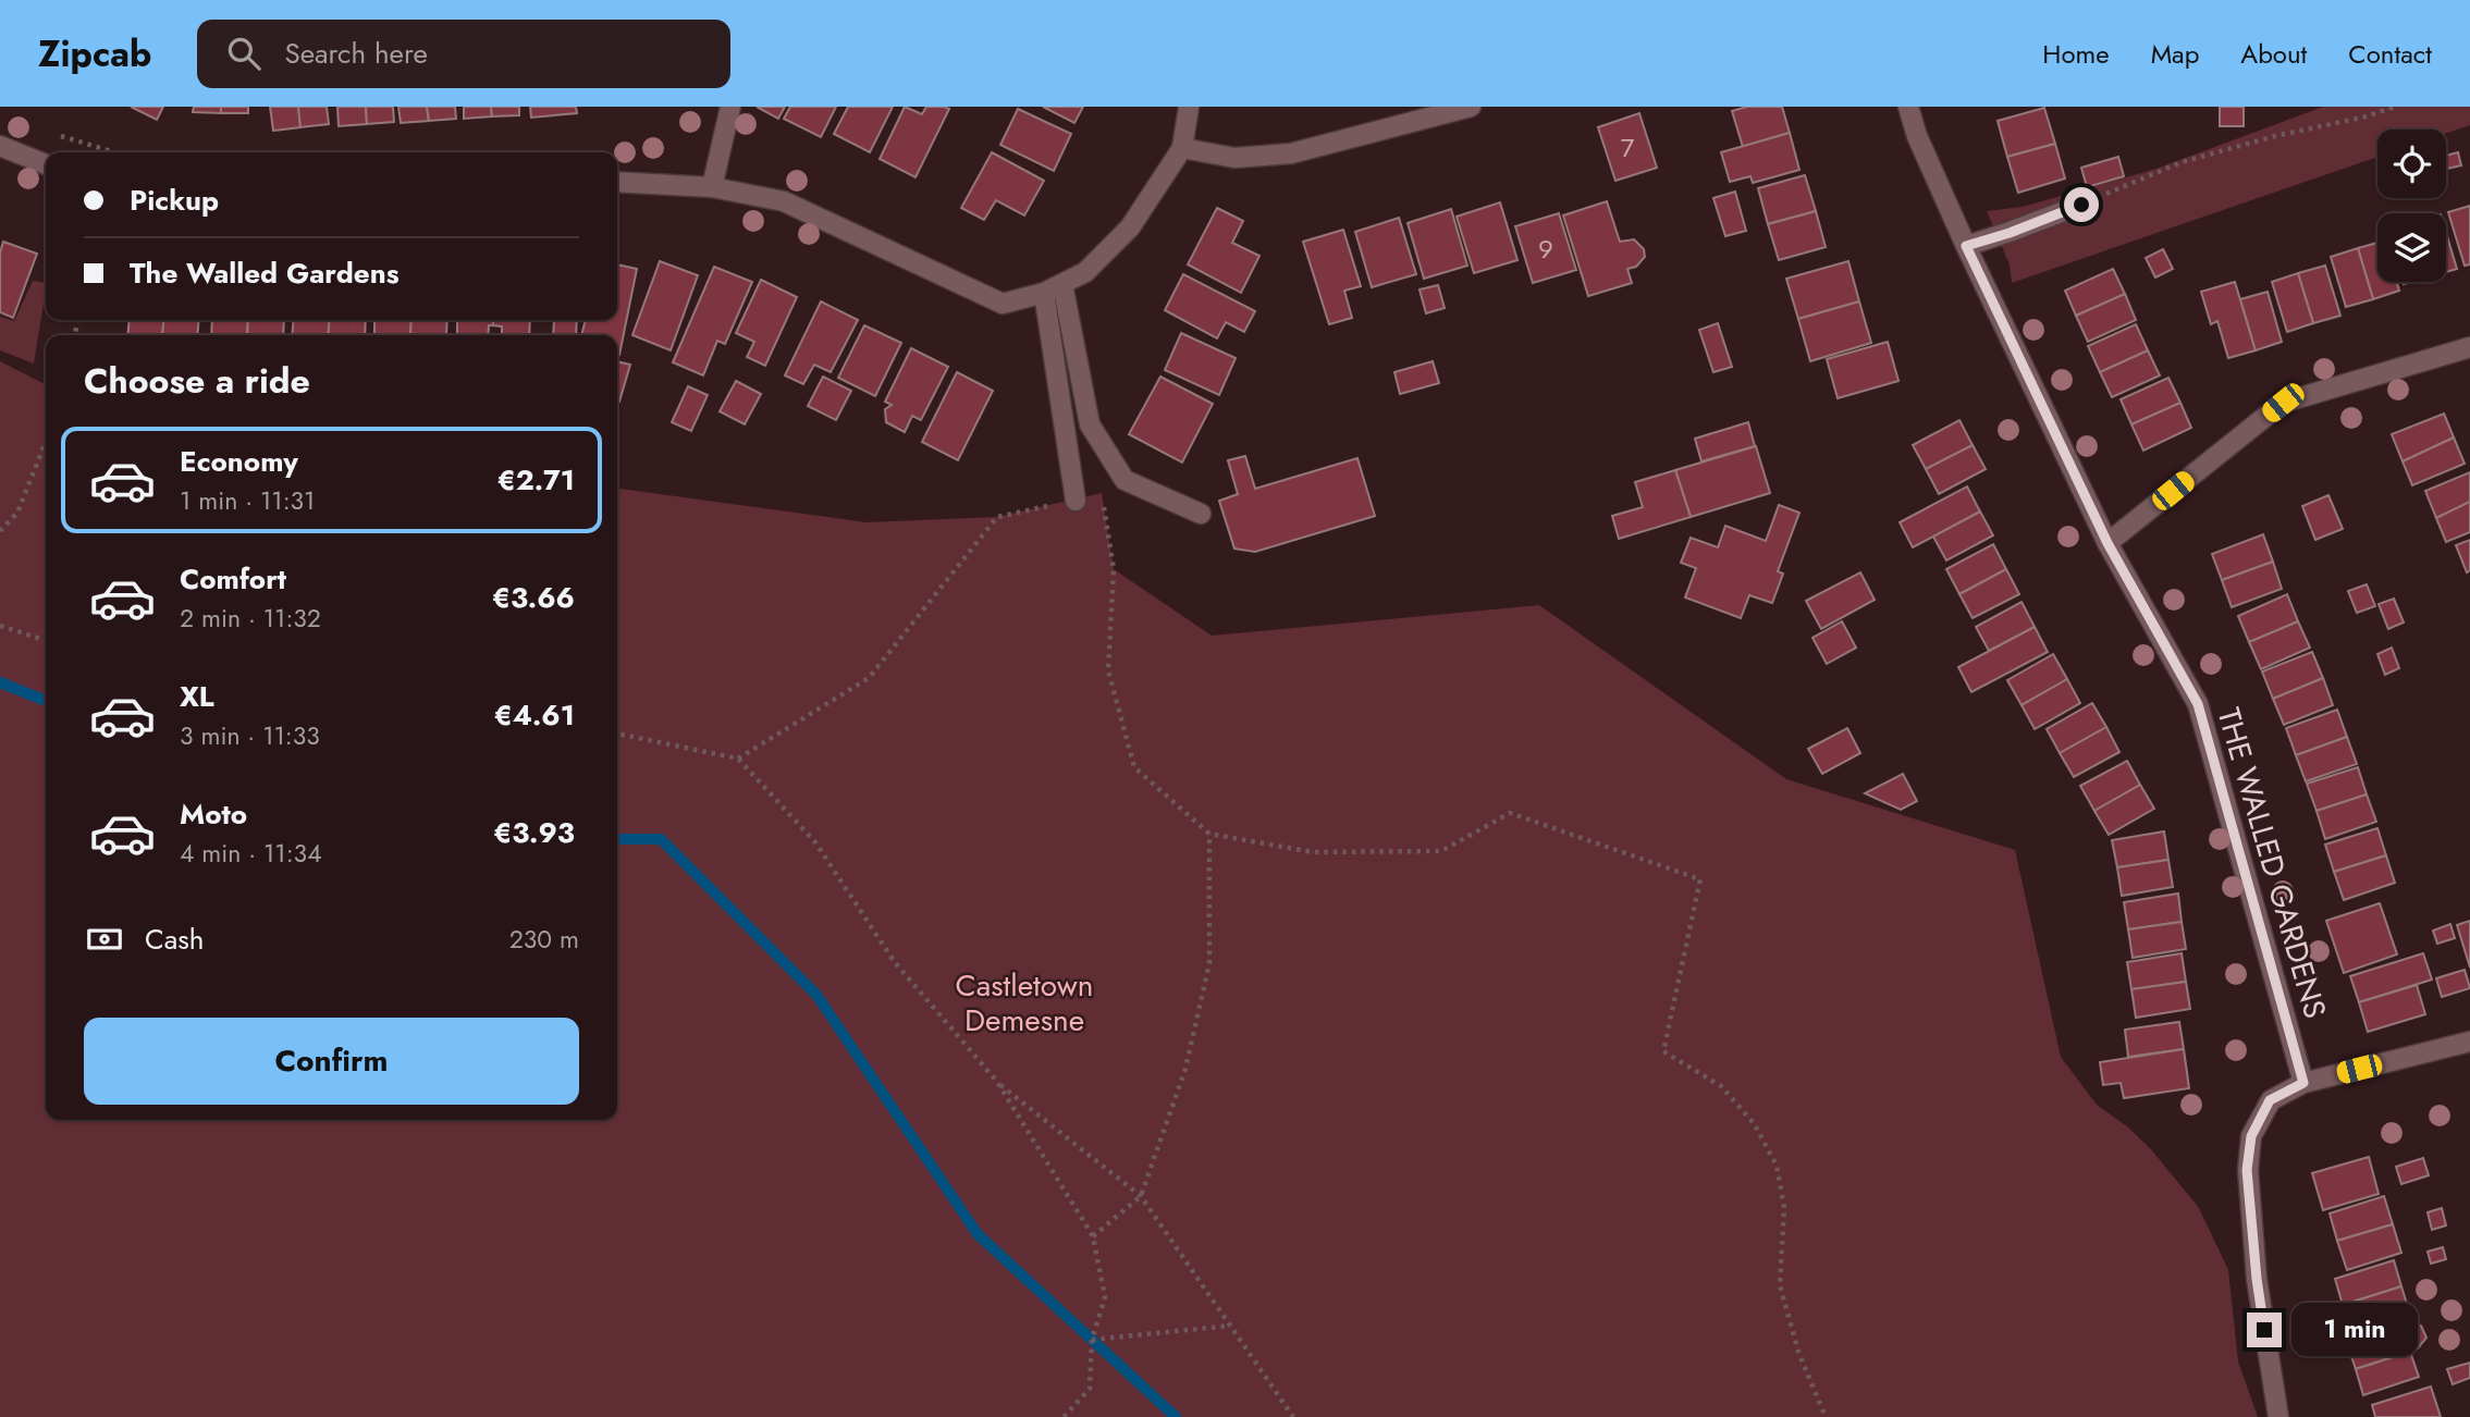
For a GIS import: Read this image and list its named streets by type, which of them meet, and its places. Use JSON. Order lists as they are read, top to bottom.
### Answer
{
  "streets": {
    "street": ["THE WALLED GARDENS"]
  },
  "parks": ["Castletown Demesne"],
  "house_numbers": ["7", "9"],
  "page": {
    "header": "Zipcab",
    "search": "Search here",
    "nav": [
      "Home",
      "Map",
      "About",
      "Contact"
    ],
    "banner": ["Pickup", "The Walled Gardens"],
    "heading": "Choose a ride",
    "list": [
      {
        "name": "Economy",
        "note": "1 min · 11:31",
        "value": "€2.71"
      },
      {
        "name": "Comfort",
        "note": "2 min · 11:32",
        "value": "€3.66"
      },
      {
        "name": "XL",
        "note": "3 min · 11:33",
        "value": "€4.61"
      },
      {
        "name": "Moto",
        "note": "4 min · 11:34",
        "value": "€3.93"
      }
    ],
    "pay": ["Cash", "230 m"],
    "buttons": "Confirm",
    "bubble": "1 min"
  }
}
